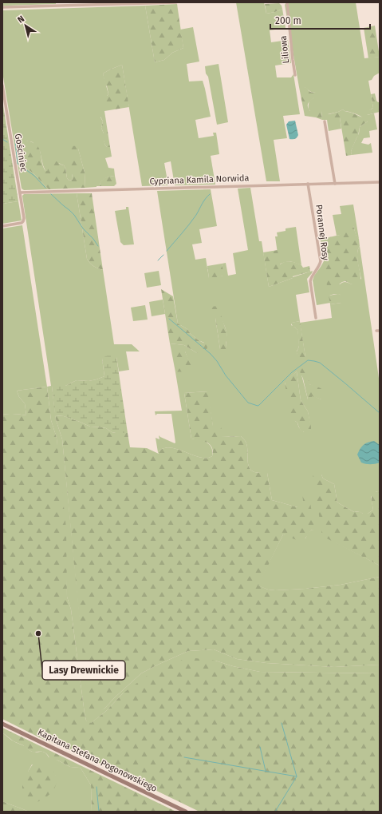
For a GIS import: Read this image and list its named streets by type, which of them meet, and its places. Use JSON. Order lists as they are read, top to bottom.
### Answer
{
  "streets": {
    "main road": ["Kapitana Stefana Pogonowskiego"],
    "street": [
      "Liliowa",
      "Gościniec",
      "Cypriana Kamila Norwida",
      "Porannej Rosy"
    ]
  },
  "crossings": [
    ["Gościniec", "Cypriana Kamila Norwida"],
    ["Cypriana Kamila Norwida", "Porannej Rosy"]
  ],
  "places": ["Lasy Drewnickie"],
  "scale_bar": "200 m",
  "north": "top left"
}
